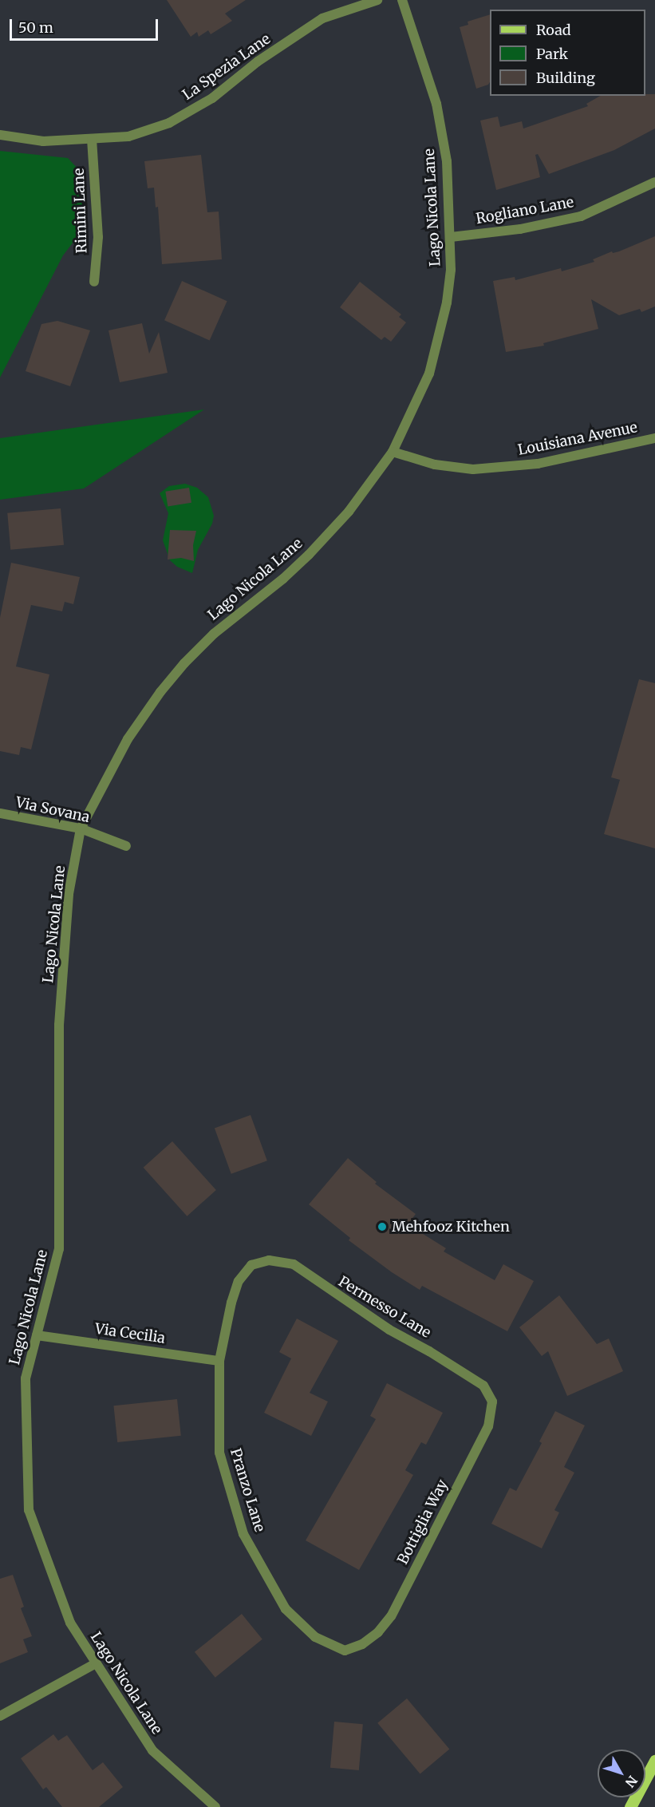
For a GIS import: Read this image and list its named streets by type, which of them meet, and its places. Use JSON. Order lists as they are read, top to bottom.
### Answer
{
  "streets": {
    "street": [
      "La Spezia Lane",
      "Lago Nicola Lane",
      "Rimini Lane",
      "Rogliano Lane",
      "Louisiana Avenue",
      "Via Sovana",
      "Permesso Lane",
      "Via Cecilia",
      "Pranzo Lane",
      "Bottiglia Way"
    ]
  },
  "crossings": [
    ["La Spezia Lane", "Rimini Lane"],
    ["Lago Nicola Lane", "Rogliano Lane"],
    ["Lago Nicola Lane", "Louisiana Avenue"],
    ["Lago Nicola Lane", "Via Sovana"],
    ["Lago Nicola Lane", "Via Cecilia"],
    ["Permesso Lane", "Pranzo Lane"],
    ["Permesso Lane", "Bottiglia Way"],
    ["Via Cecilia", "Pranzo Lane"],
    ["Pranzo Lane", "Bottiglia Way"]
  ],
  "places": ["Mehfooz Kitchen"],
  "legend": ["Road", "Park", "Building"],
  "scale_bar": "50 m",
  "north": "bottom right"
}
